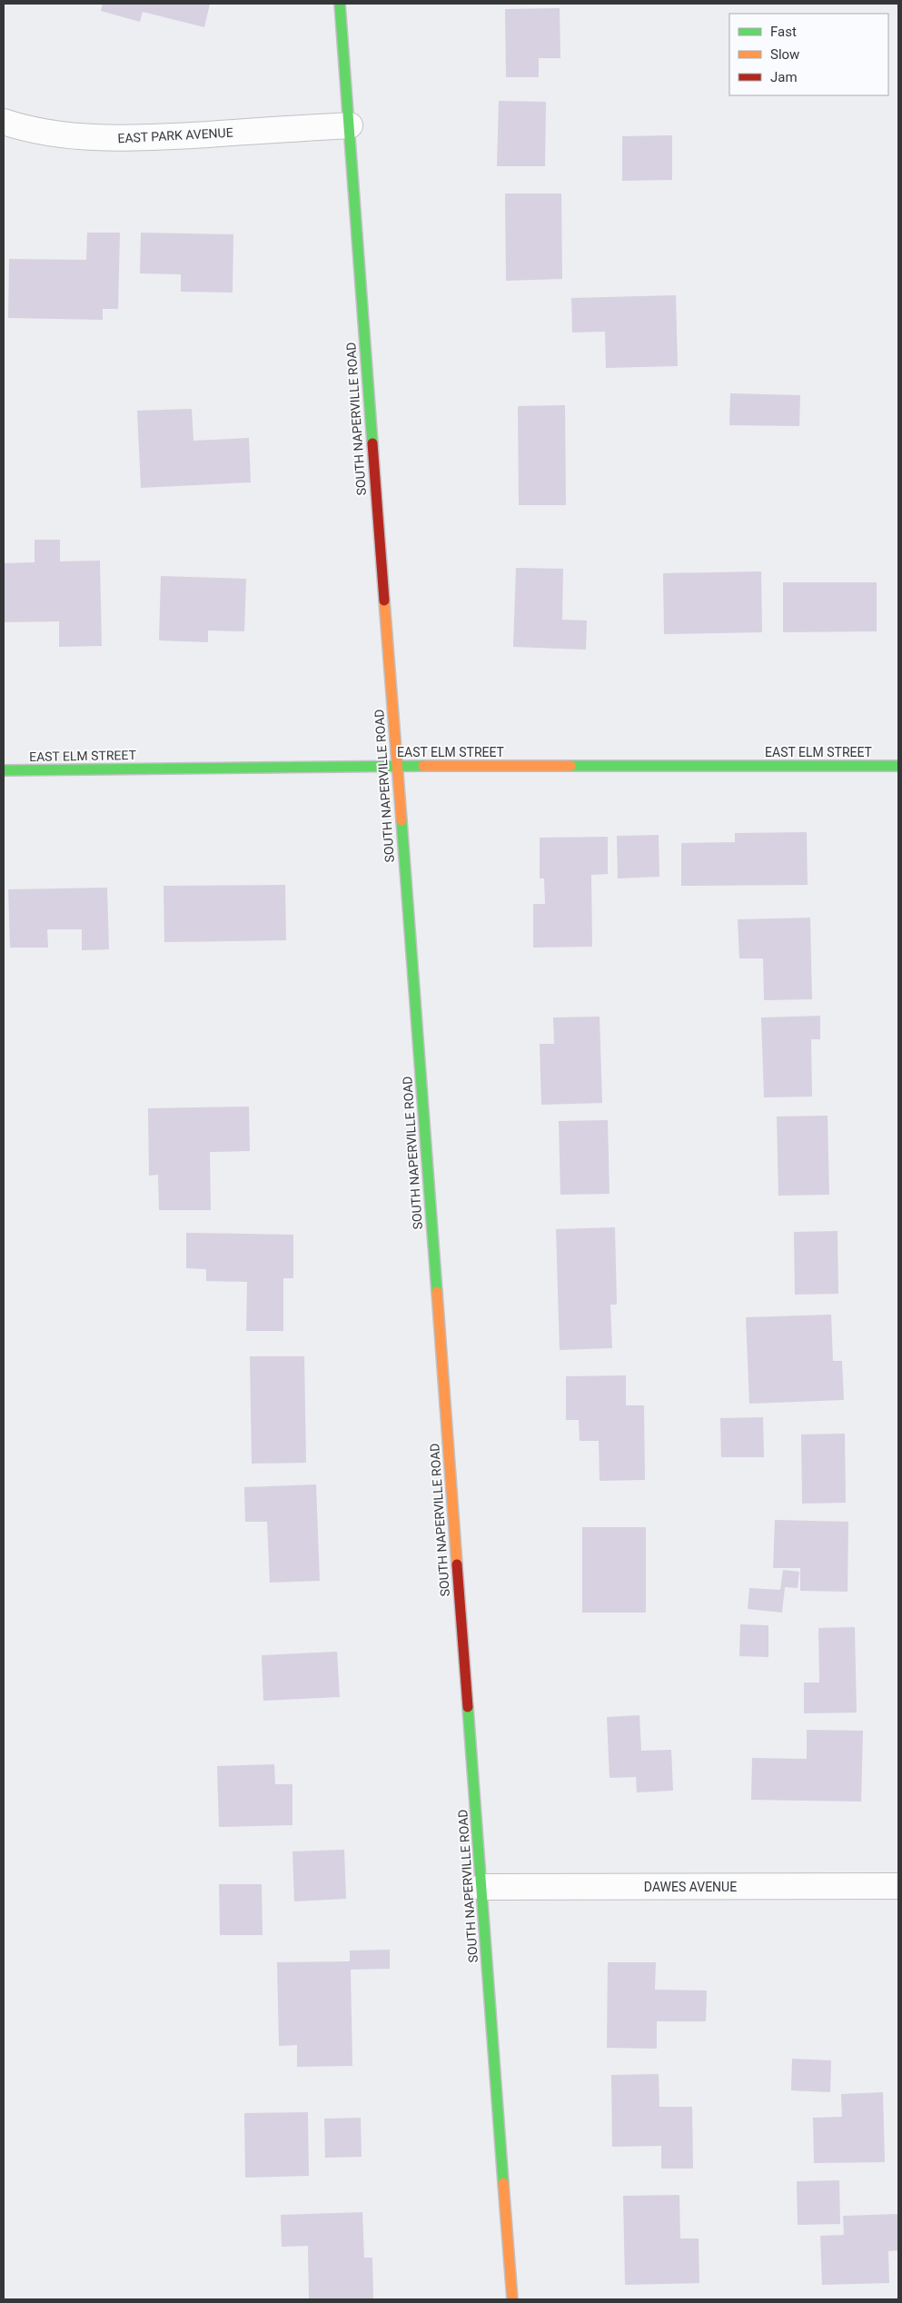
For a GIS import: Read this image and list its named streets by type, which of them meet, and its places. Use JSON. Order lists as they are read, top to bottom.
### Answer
{
  "streets": {
    "main road": ["SOUTH NAPERVILLE ROAD", "EAST ELM STREET"],
    "street": ["EAST PARK AVENUE", "DAWES AVENUE"]
  },
  "crossings": [
    ["EAST PARK AVENUE", "SOUTH NAPERVILLE ROAD"],
    ["SOUTH NAPERVILLE ROAD", "EAST ELM STREET"],
    ["SOUTH NAPERVILLE ROAD", "DAWES AVENUE"]
  ],
  "legend": ["Fast", "Slow", "Jam"]
}
